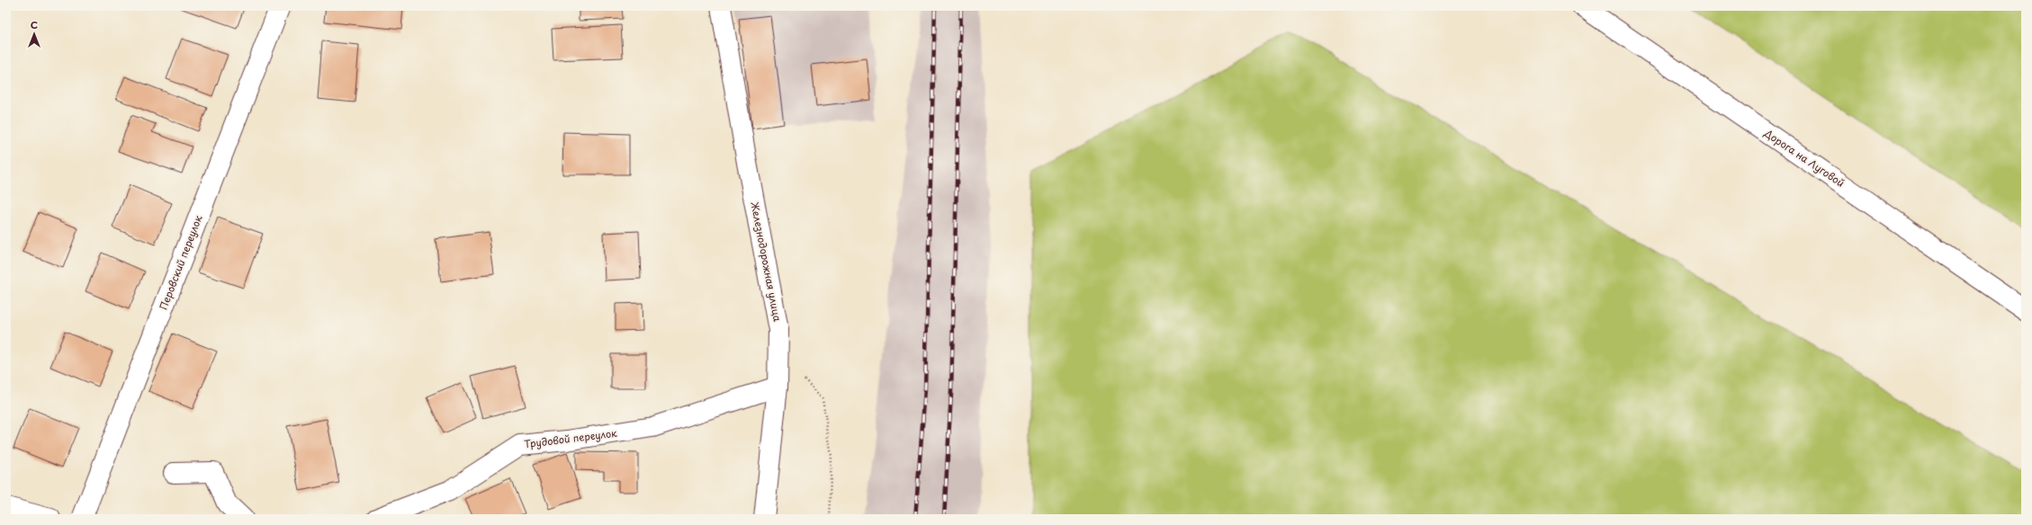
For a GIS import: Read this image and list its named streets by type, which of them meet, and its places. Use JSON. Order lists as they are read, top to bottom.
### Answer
{
  "streets": {
    "street": [
      "Дорога на Луговой",
      "Железнодорожная улица",
      "Перовский переулок",
      "Трудовой переулок"
    ]
  },
  "crossings": [
    ["Железнодорожная улица", "Трудовой переулок"]
  ],
  "north": "top"
}
